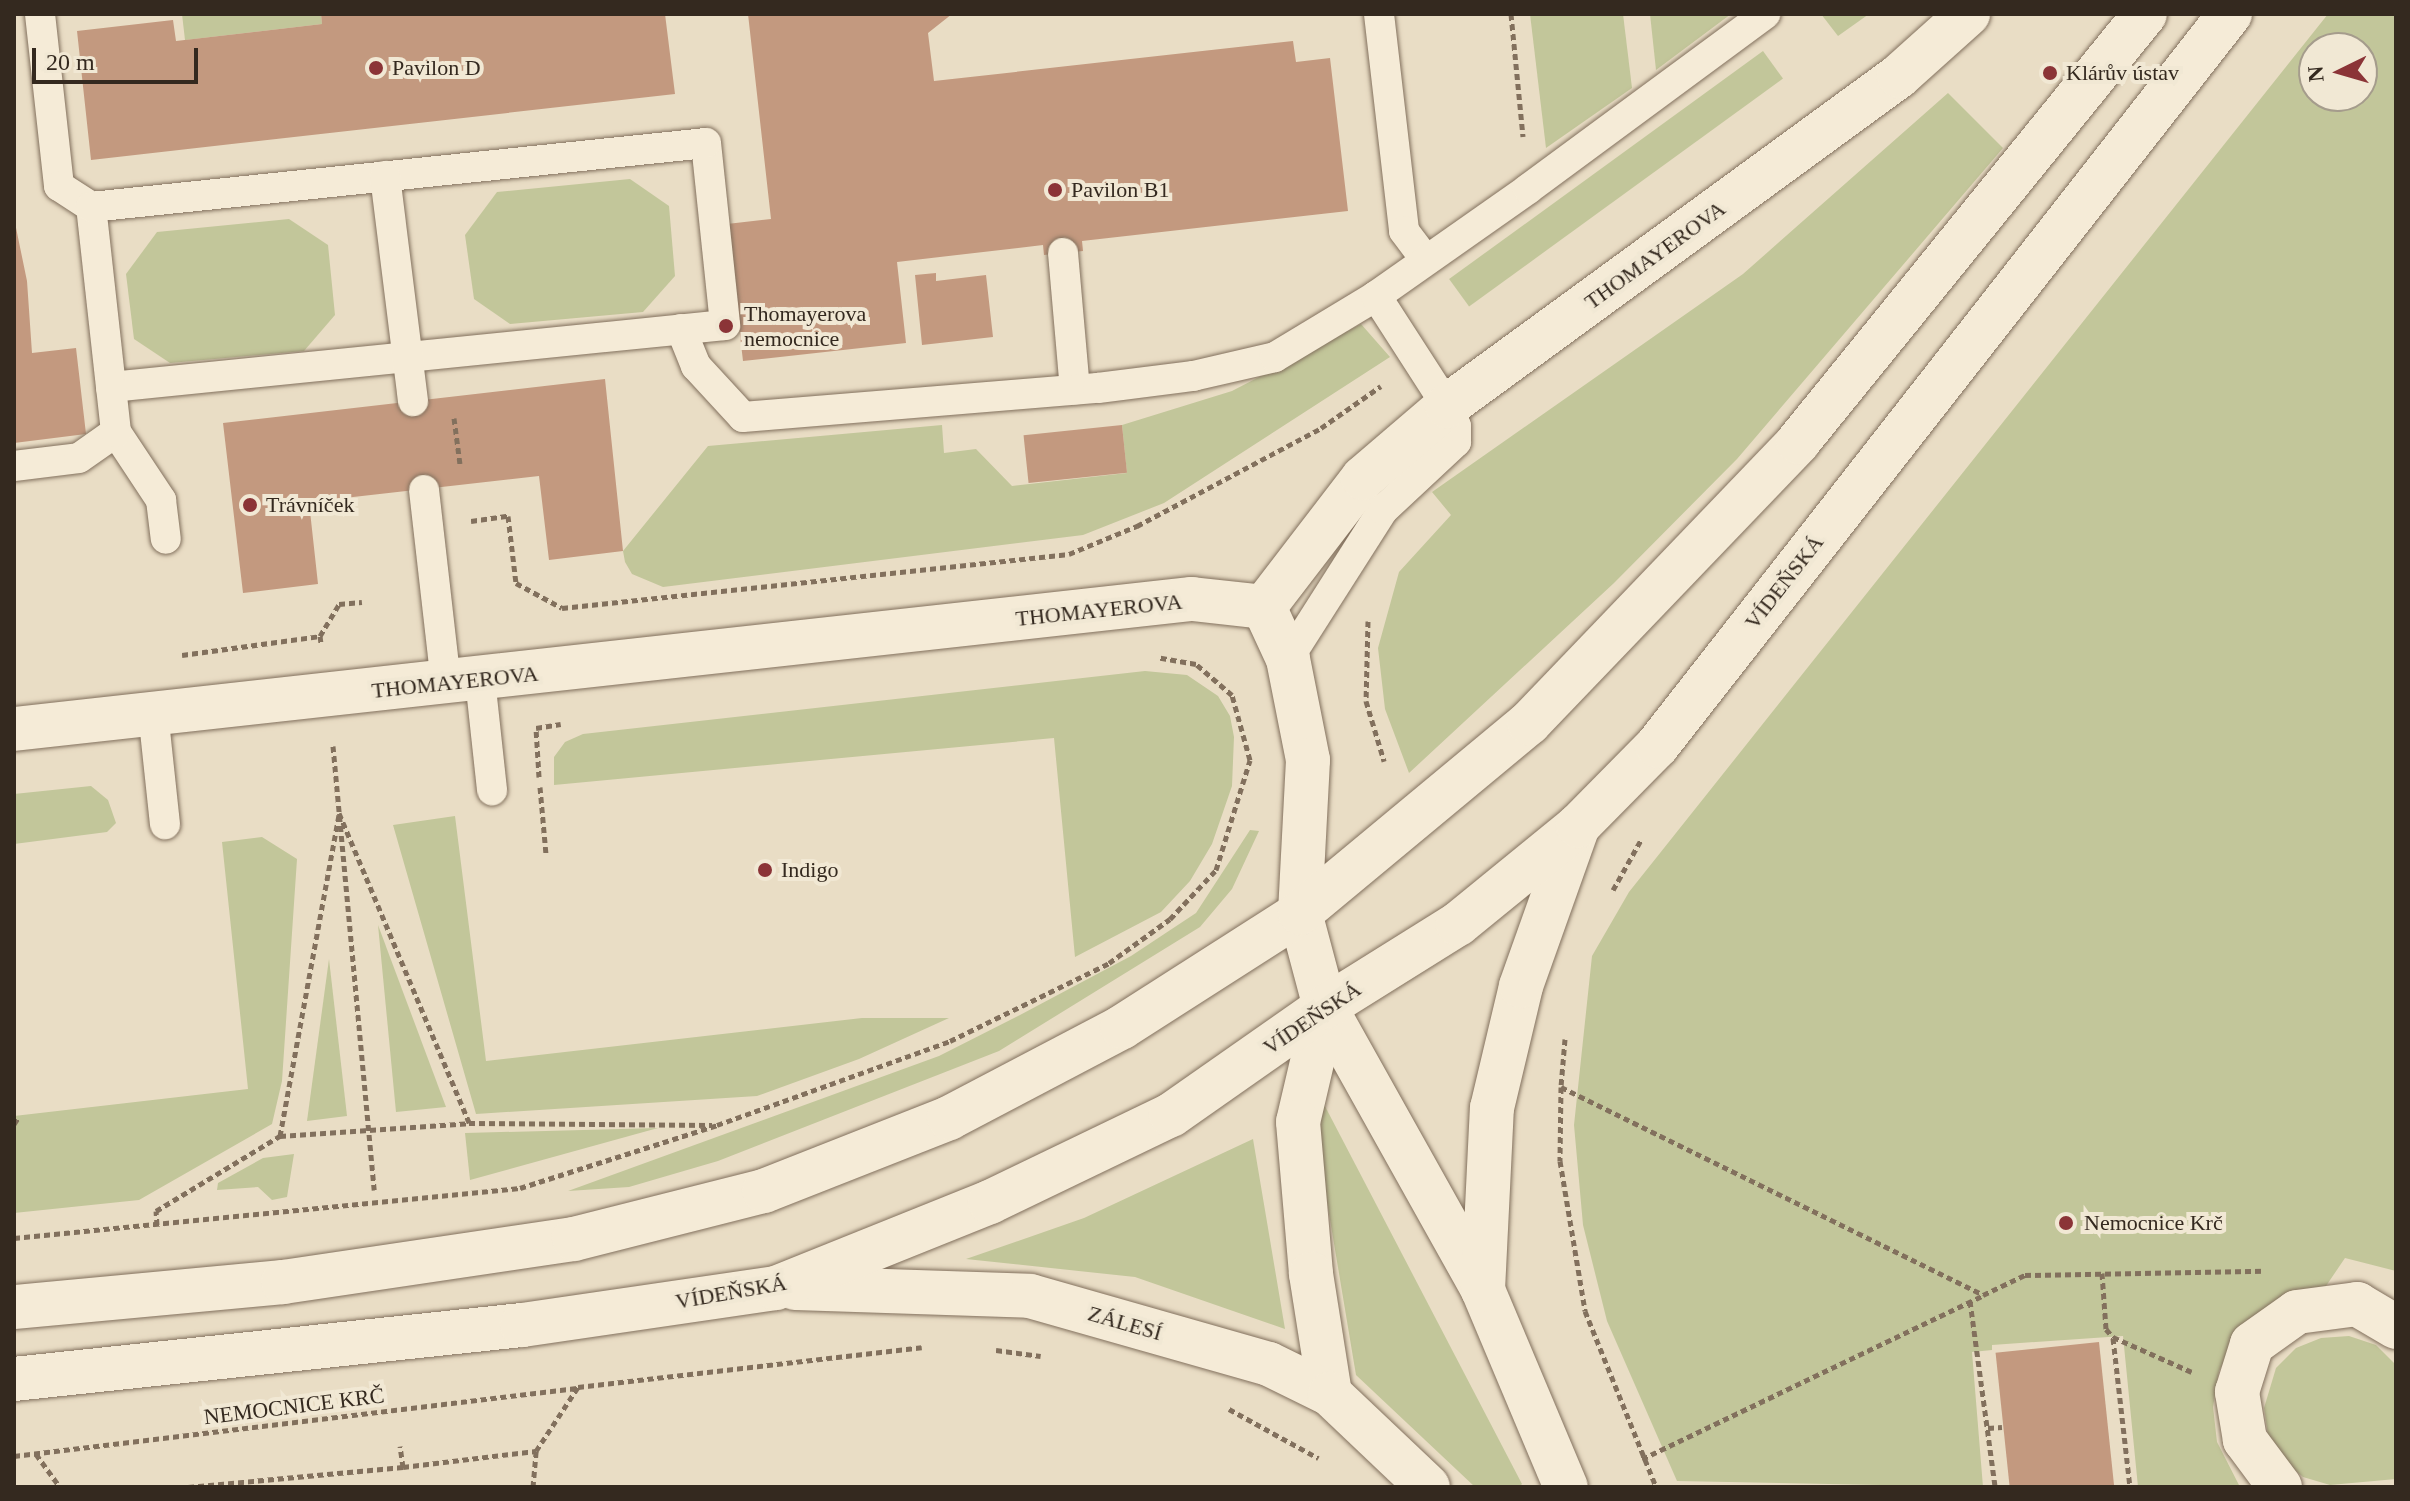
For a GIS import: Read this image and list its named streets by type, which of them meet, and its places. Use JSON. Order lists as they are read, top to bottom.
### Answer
{
  "streets": {
    "main road": ["THOMAYEROVA", "VÍDEŇSKÁ", "ZÁLESÍ"],
    "path": ["NEMOCNICE KRČ"]
  },
  "crossings": [
    ["VÍDEŇSKÁ", "ZÁLESÍ"]
  ],
  "places": [
    "Pavilon D",
    "Klárův ústav",
    "Pavilon B1",
    "Thomayerova nemocnice",
    "Trávníček",
    "Indigo",
    "Nemocnice Krč"
  ],
  "scale_bar": "20 m",
  "north": "left"
}
